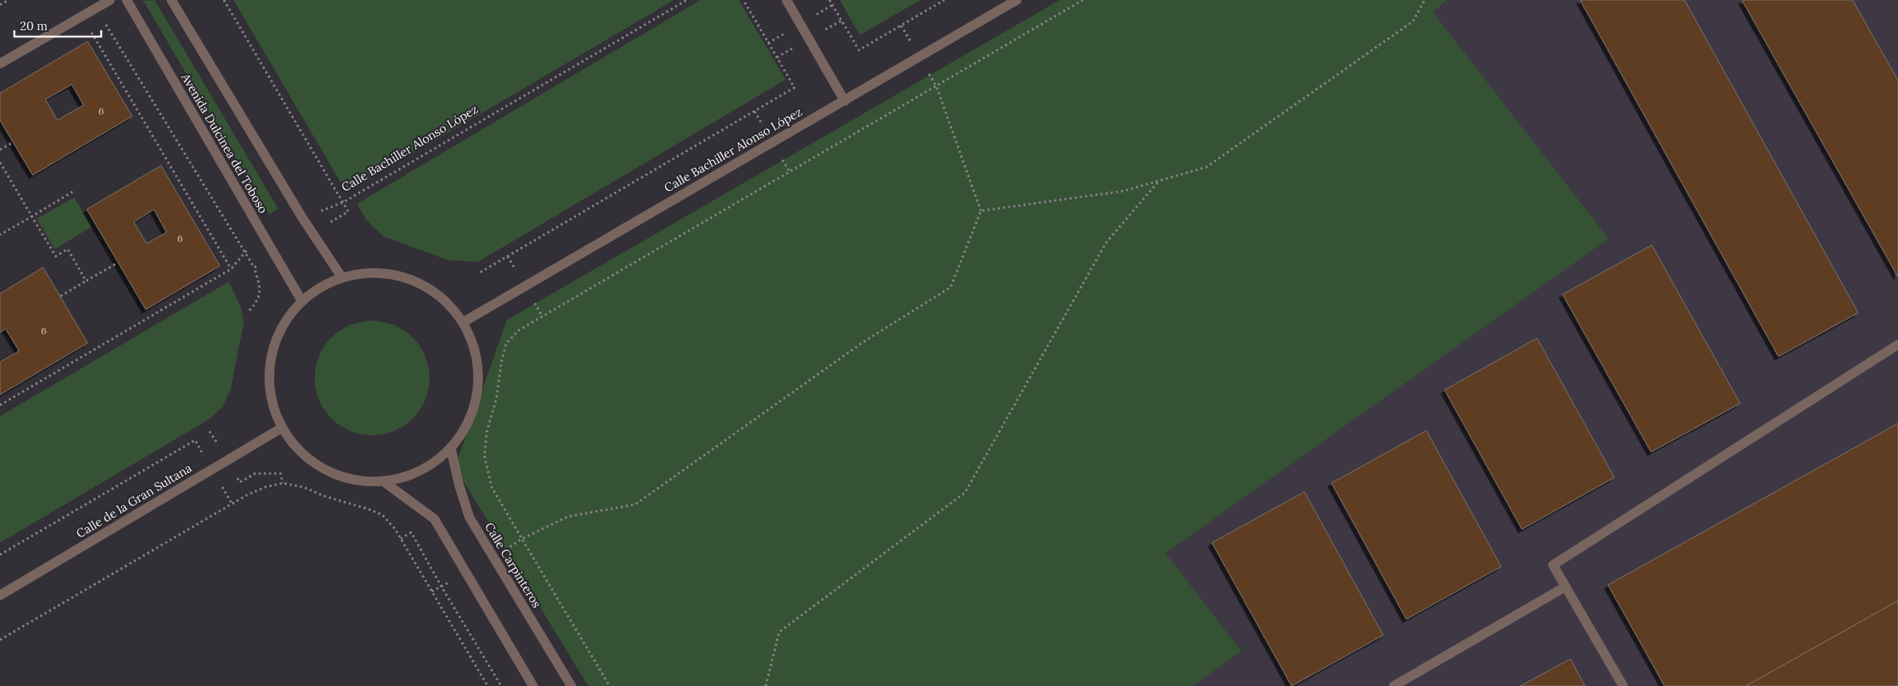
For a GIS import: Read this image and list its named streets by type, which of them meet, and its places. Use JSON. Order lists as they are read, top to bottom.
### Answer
{
  "streets": {
    "street": [
      "Avenida Dulcinea del Toboso",
      "Calle Bachiller Alonso López",
      "Calle de la Gran Sultana",
      "Calle Carpinteros"
    ]
  },
  "house_numbers": ["6", "6", "6"],
  "scale_bar": "20 m"
}
